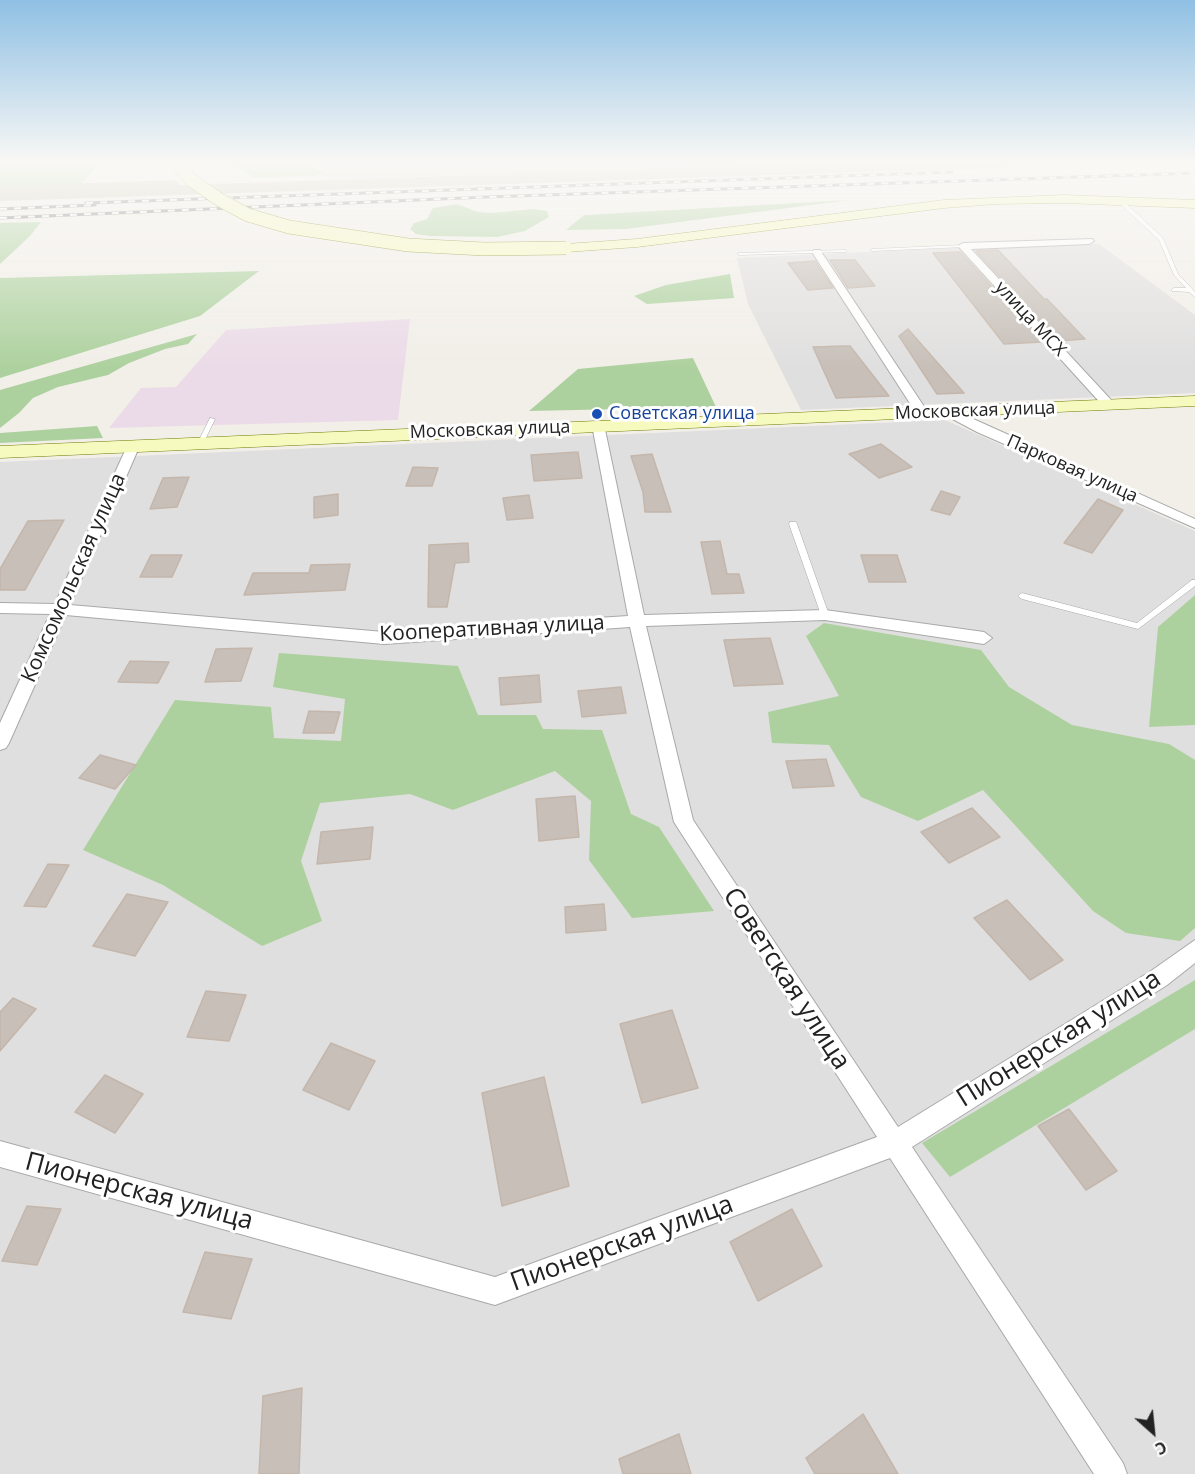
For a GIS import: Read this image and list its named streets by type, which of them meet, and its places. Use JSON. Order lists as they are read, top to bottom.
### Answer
{
  "streets": {
    "street": [
      "улица МСХ",
      "Московская улица",
      "Парковая улица",
      "Комсомольская улица",
      "Кооперативная улица",
      "Советская улица",
      "Пионерская улица"
    ]
  },
  "crossings": [
    ["улица МСХ", "Московская улица"],
    ["Московская улица", "Парковая улица"],
    ["Московская улица", "Комсомольская улица"],
    ["Московская улица", "Советская улица"],
    ["Комсомольская улица", "Кооперативная улица"],
    ["Кооперативная улица", "Советская улица"],
    ["Советская улица", "Пионерская улица"]
  ],
  "places": ["Советская улица"],
  "north": "bottom right"
}
